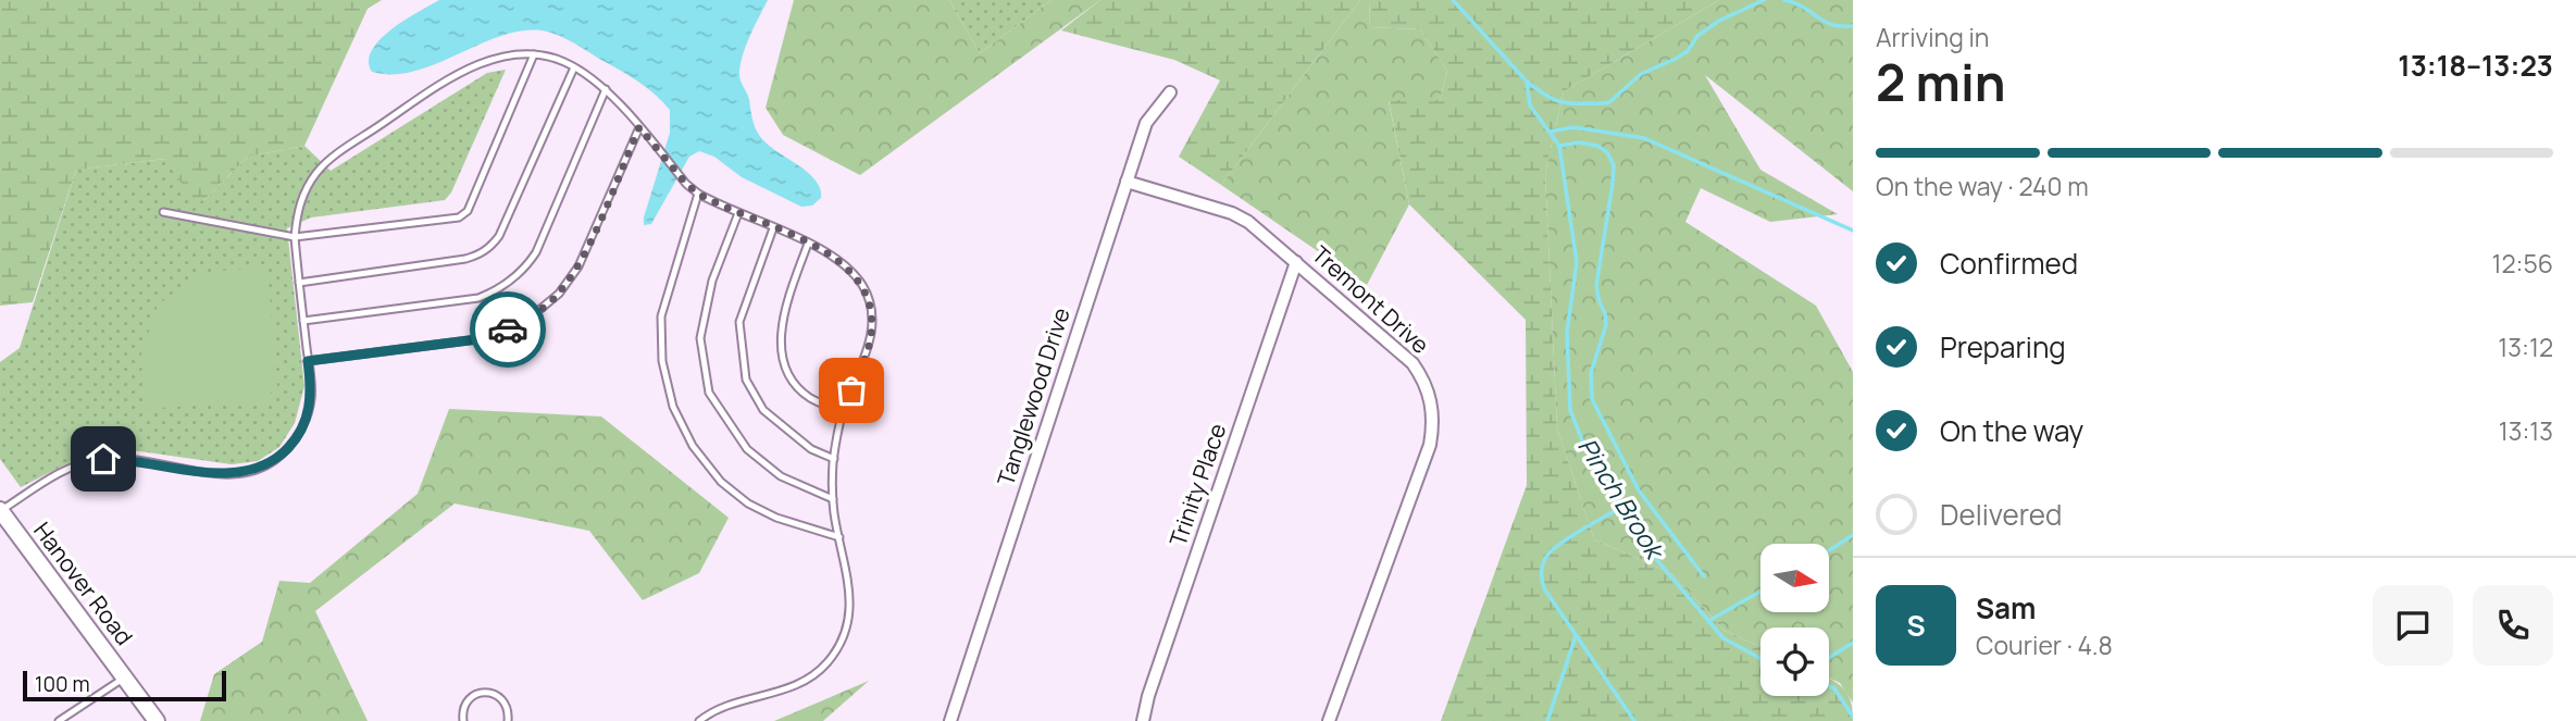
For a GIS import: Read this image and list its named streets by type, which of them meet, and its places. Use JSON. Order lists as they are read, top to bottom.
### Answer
{
  "streets": {
    "street": [
      "Tremont Drive",
      "Tanglewood Drive",
      "Trinity Place",
      "Hanover Road"
    ]
  },
  "crossings": [
    ["Tremont Drive", "Tanglewood Drive"],
    ["Tremont Drive", "Trinity Place"]
  ],
  "water": ["Pinch Brook"],
  "scale_bar": "100 m",
  "north": "right",
  "page": {
    "heading": ["2 min", "Arriving in", "13:18–13:23"],
    "panel": ["Sam", "Courier · 4.8"],
    "bar": "On the way · 240 m",
    "list": [
      ["Confirmed", "12:56"],
      ["Preparing", "13:12"],
      ["On the way", "13:13"],
      "Delivered"
    ],
    "round": "S",
    "scale": "100 m"
  }
}
